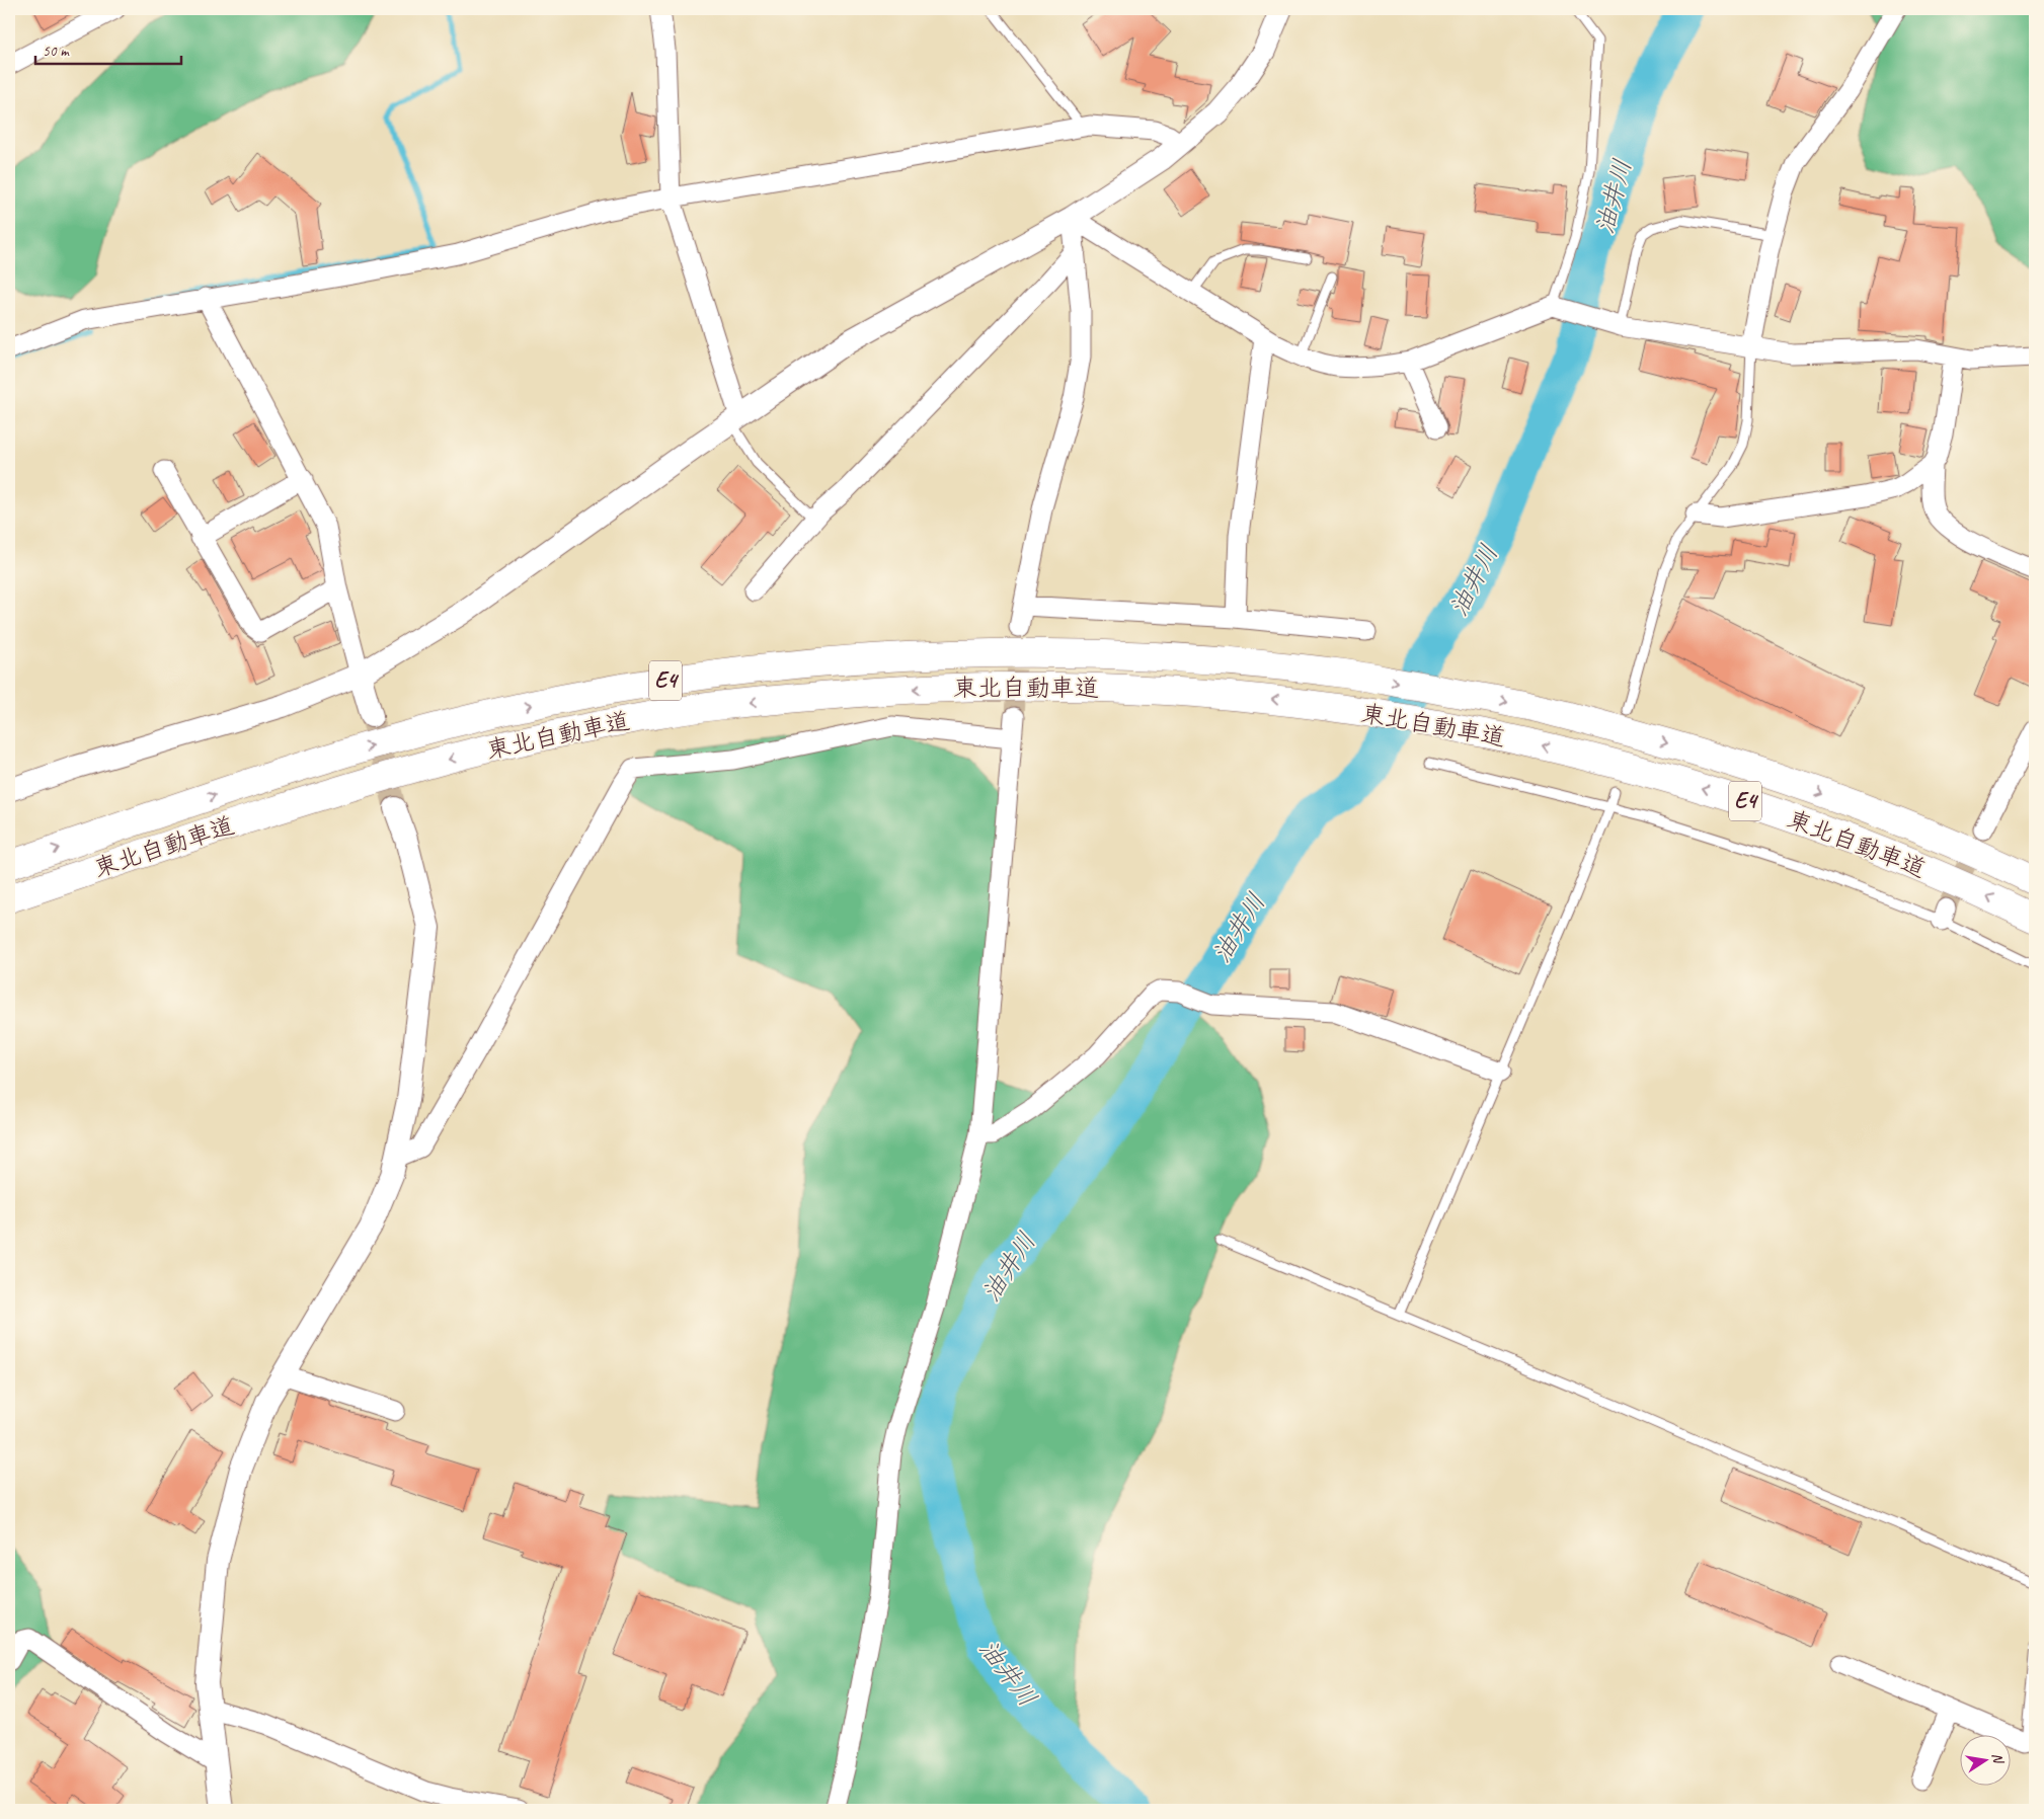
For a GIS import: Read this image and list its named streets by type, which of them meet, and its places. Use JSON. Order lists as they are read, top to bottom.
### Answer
{
  "streets": {
    "highway": ["E4", "東北自動車道"]
  },
  "water": ["油井川"],
  "scale_bar": "50 m",
  "north": "right"
}
